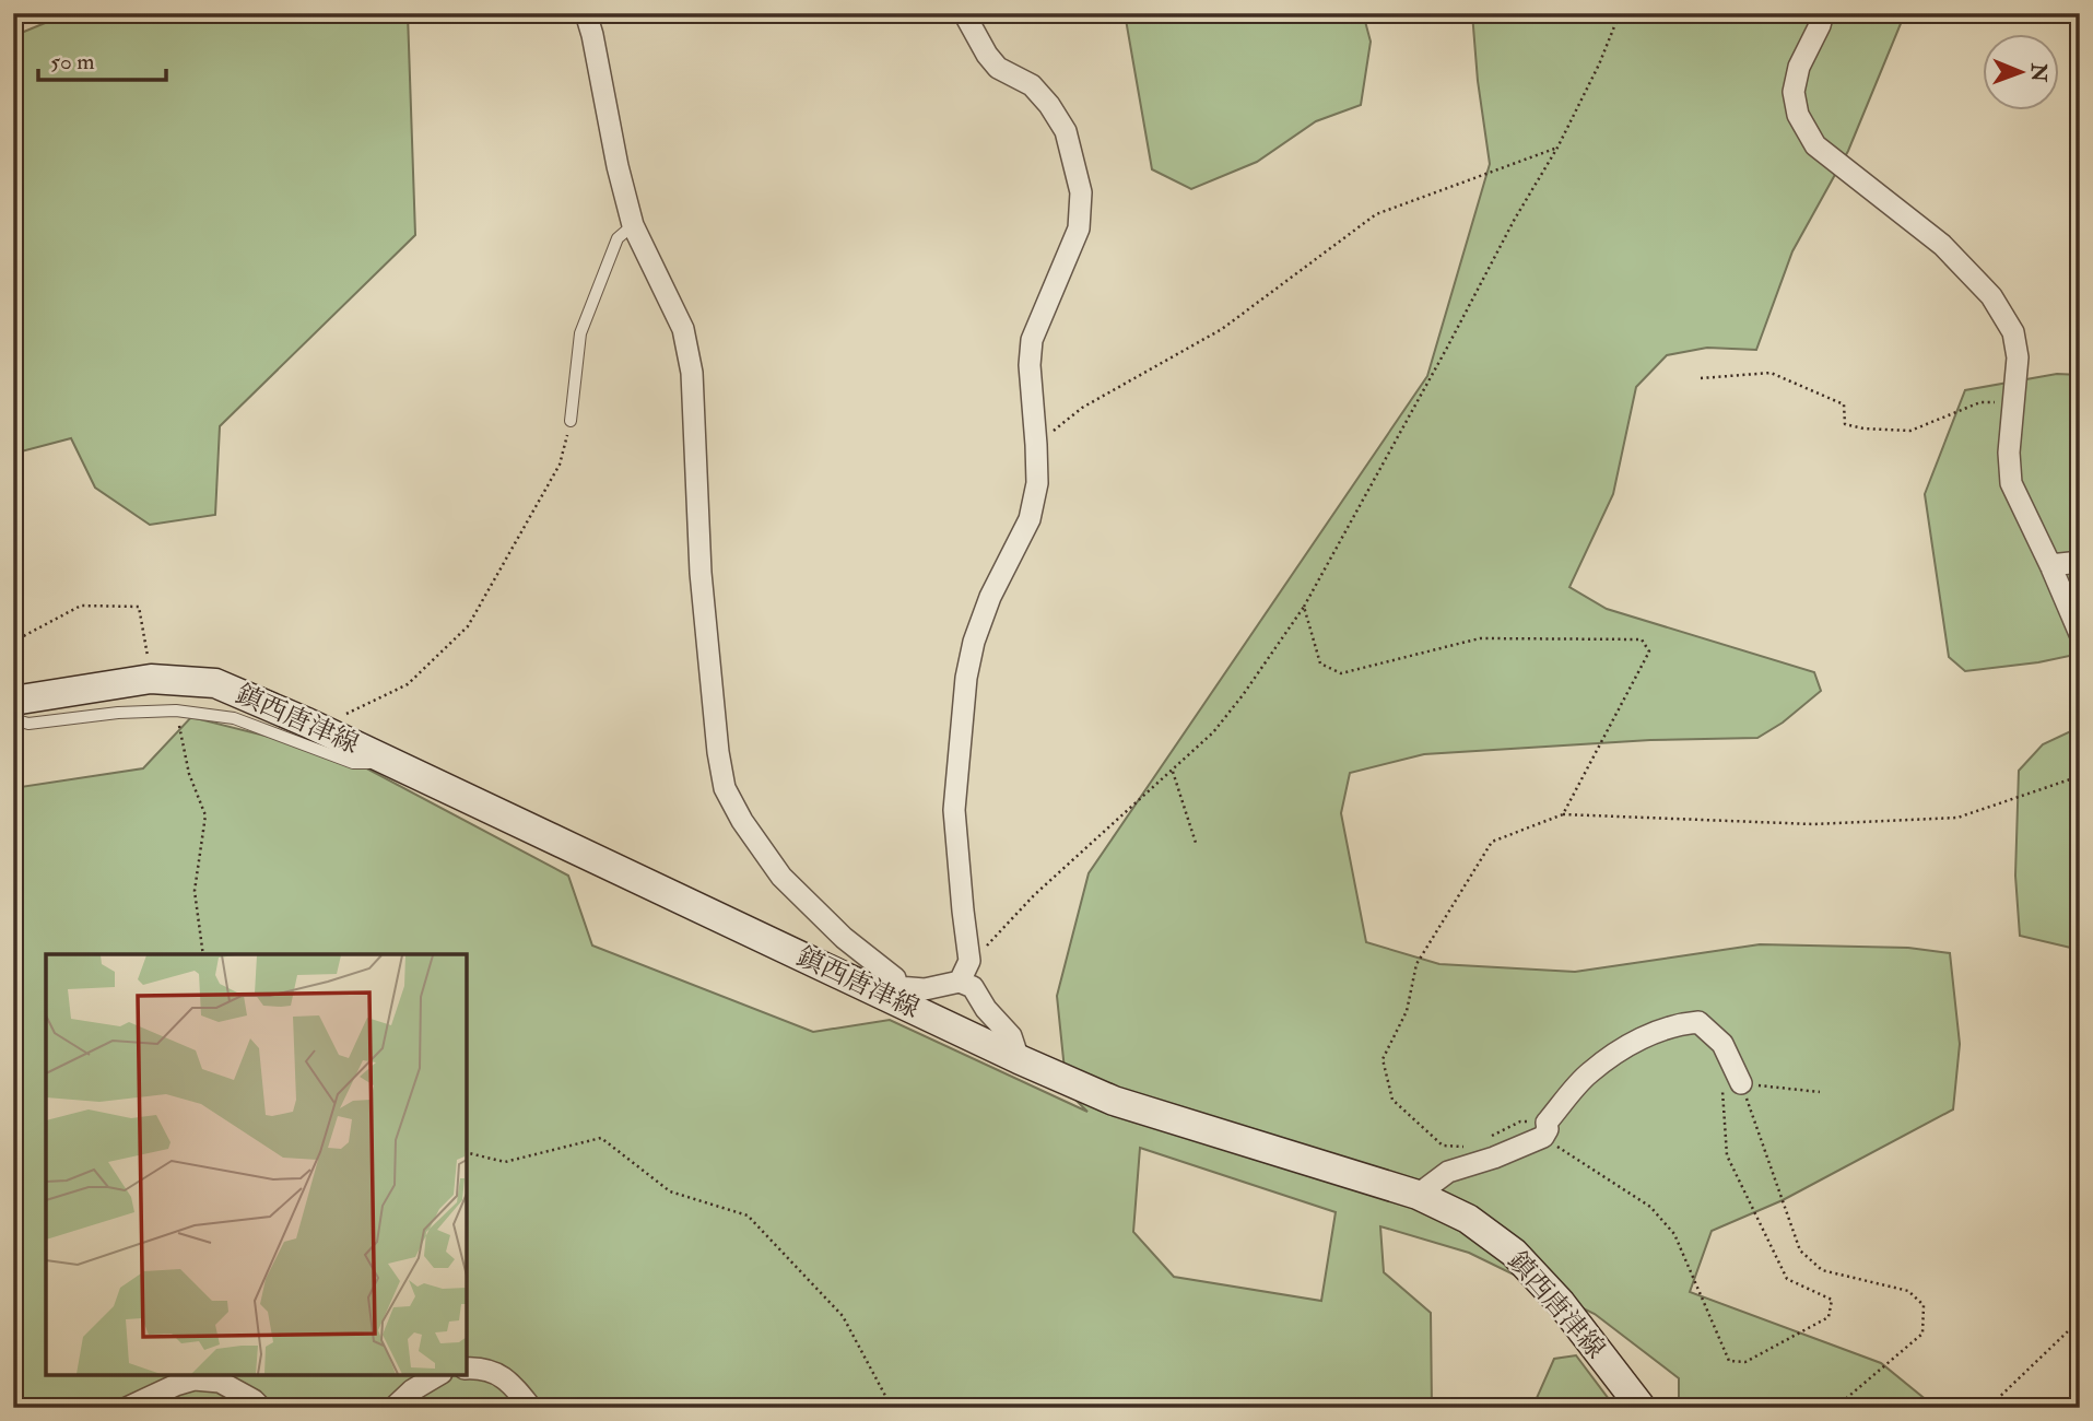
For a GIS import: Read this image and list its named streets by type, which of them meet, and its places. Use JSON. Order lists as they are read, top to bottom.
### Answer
{
  "streets": {
    "main road": ["鎮西唐津線"]
  },
  "scale_bar": "50 m",
  "north": "right"
}
